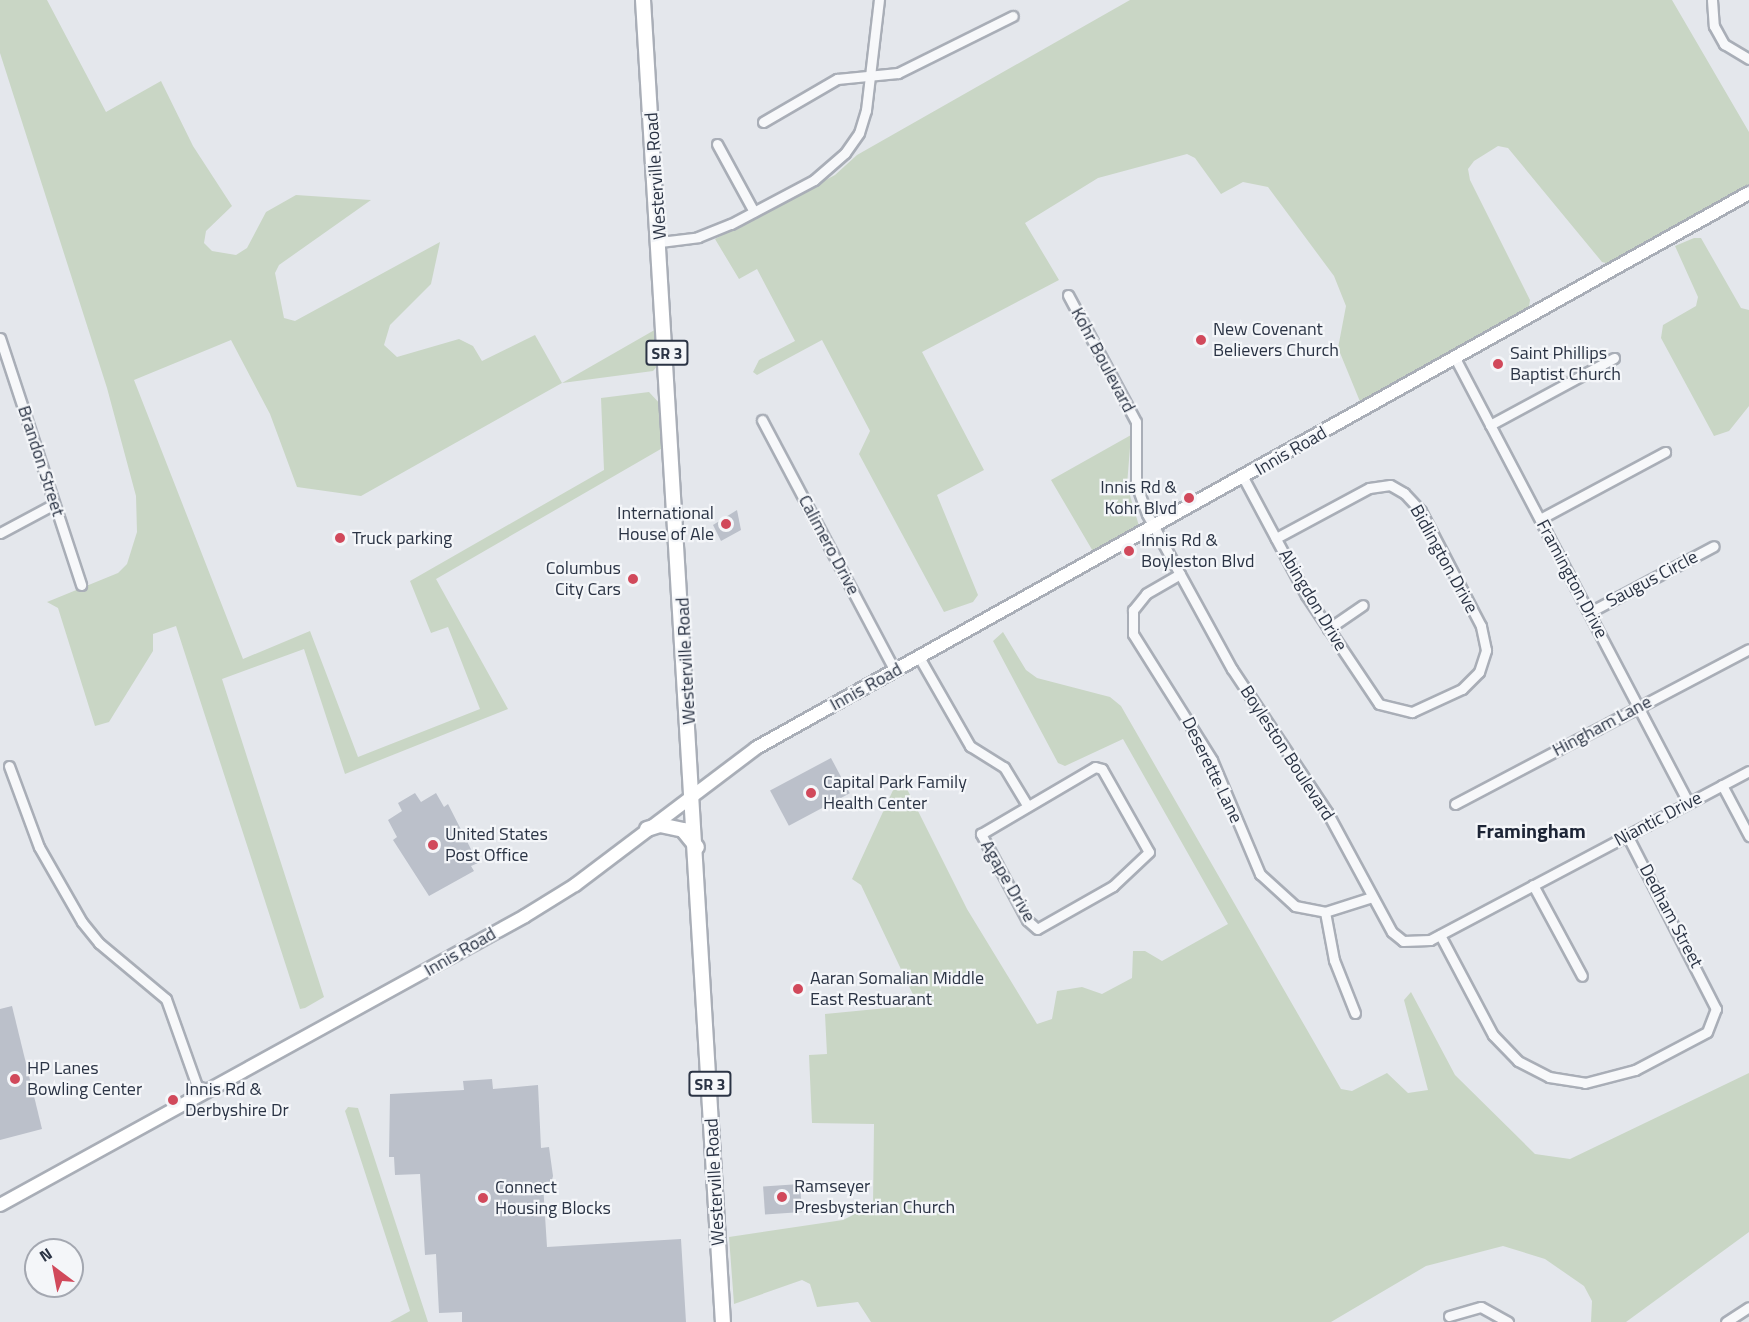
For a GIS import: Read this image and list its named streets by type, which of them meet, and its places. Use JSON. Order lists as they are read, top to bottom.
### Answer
{
  "streets": {
    "main road": ["Westerville Road", "SR 3", "Innis Road"],
    "street": [
      "Kohr Boulevard",
      "Brandon Street",
      "Calimero Drive",
      "Bidlington Drive",
      "Framington Drive",
      "Saugus Circle",
      "Abingdon Drive",
      "Hingham Lane",
      "Boyleston Boulevard",
      "Deserette Lane",
      "Niantic Drive",
      "Agape Drive",
      "Dedham Street"
    ]
  },
  "crossings": [
    ["Westerville Road", "Innis Road"],
    ["Kohr Boulevard", "Innis Road"],
    ["Kohr Boulevard", "Boyleston Boulevard"],
    ["Innis Road", "Calimero Drive"],
    ["Innis Road", "Framington Drive"],
    ["Innis Road", "Abingdon Drive"],
    ["Innis Road", "Boyleston Boulevard"],
    ["Bidlington Drive", "Abingdon Drive"],
    ["Framington Drive", "Saugus Circle"],
    ["Framington Drive", "Hingham Lane"],
    ["Framington Drive", "Niantic Drive"],
    ["Boyleston Boulevard", "Deserette Lane"],
    ["Boyleston Boulevard", "Niantic Drive"],
    ["Boyleston Boulevard", "Dedham Street"],
    ["Niantic Drive", "Dedham Street"]
  ],
  "districts": ["Framingham"],
  "places": [
    "New Covenant Believers Church",
    "Saint Phillips Baptist Church",
    "Innis Rd & Kohr Blvd",
    "International House of Ale",
    "Truck parking",
    "Innis Rd & Boyleston Blvd",
    "Columbus City Cars",
    "Capital Park Family Health Center",
    "United States Post Office",
    "Aaran Somalian Middle East Restuarant",
    "HP Lanes Bowling Center",
    "Innis Rd & Derbyshire Dr",
    "Ramseyer Presbysterian Church",
    "Connect Housing Blocks"
  ],
  "north": "top left"
}
